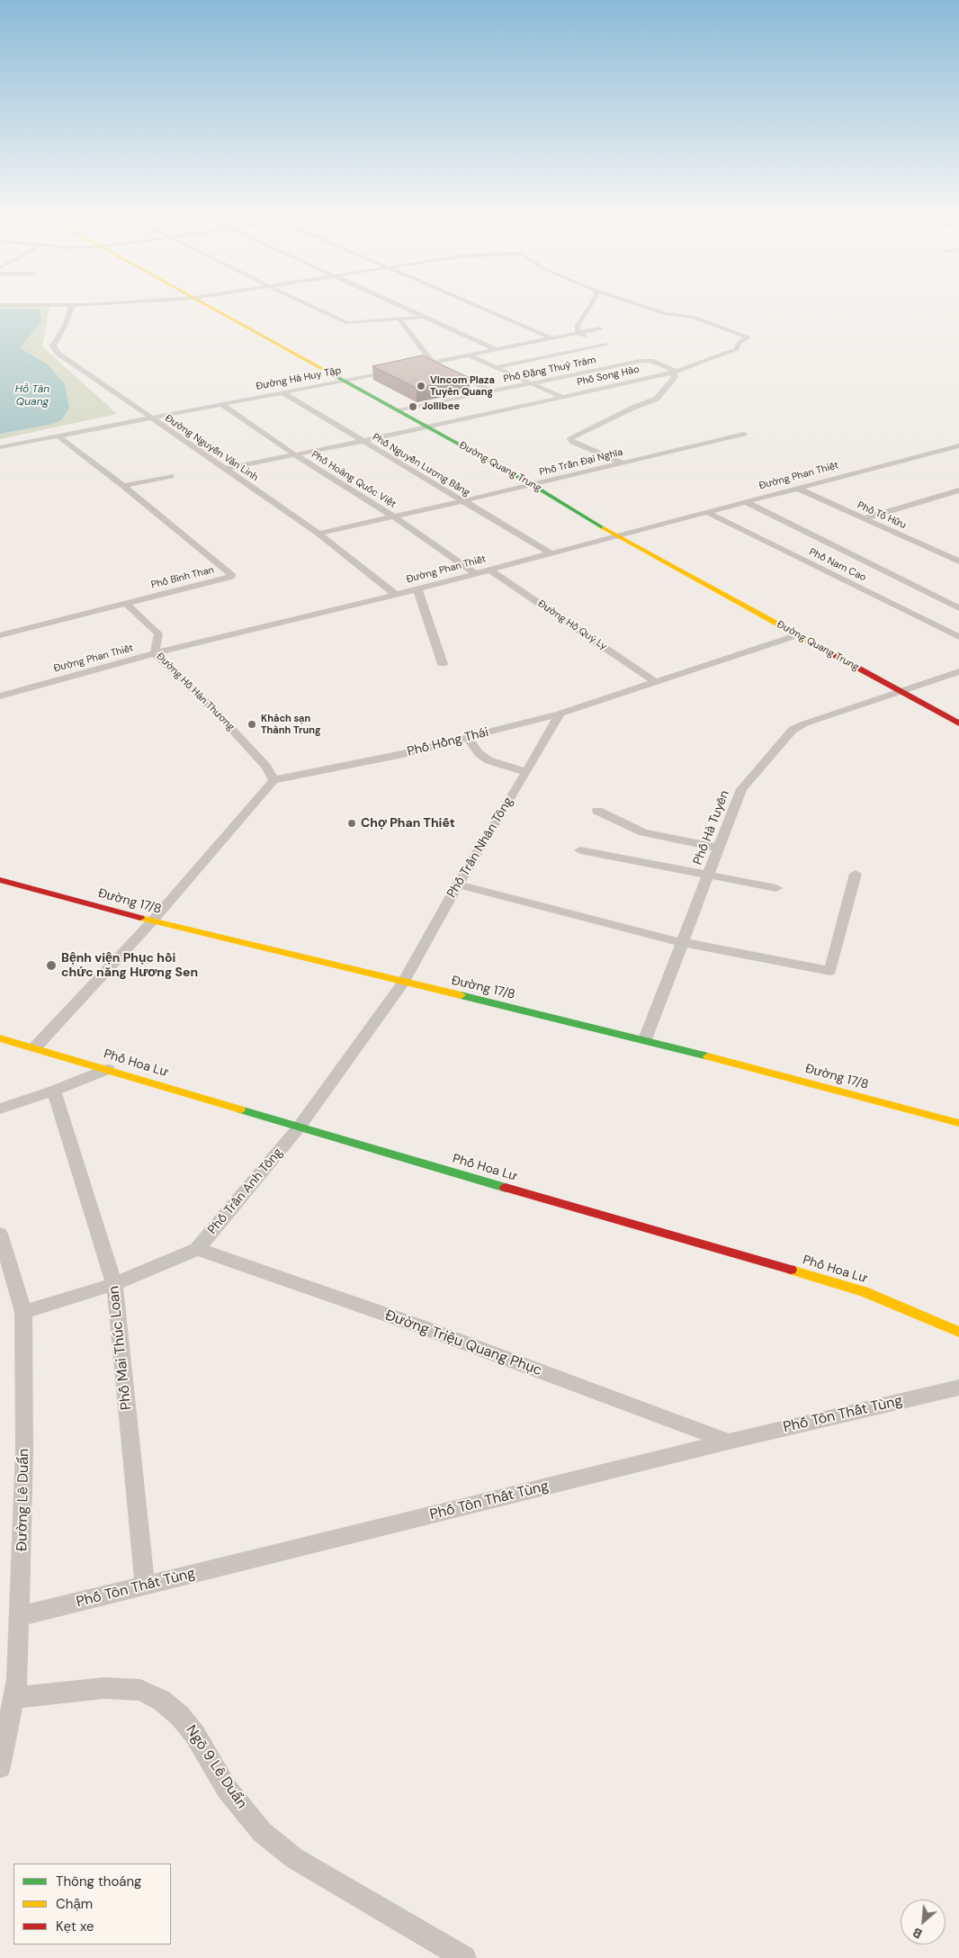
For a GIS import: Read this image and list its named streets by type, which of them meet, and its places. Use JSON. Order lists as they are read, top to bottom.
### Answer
{
  "streets": {
    "main road": ["Đường Quang Trung", "Đường 17/8", "Phố Hoa Lư"],
    "street": [
      "Phố Đặng Thuỳ Trâm",
      "Phố Song Hào",
      "Đường Hà Huy Tập",
      "Đường Nguyễn Văn Linh",
      "Phố Trần Đại Nghĩa",
      "Phố Nguyễn Lương Bằng",
      "Đường Phan Thiết",
      "Phố Hoàng Quốc Việt",
      "Phố Tố Hữu",
      "Phố Nam Cao",
      "Phố Bình Than",
      "Đường Hồ Quý Ly",
      "Đường Hồ Hán Thương",
      "Phố Hồng Thái",
      "Phố Hà Tuyên",
      "Phố Trần Nhân Tông",
      "Phố Trần Anh Tông",
      "Đường Triệu Quang Phục",
      "Phố Mai Thúc Loan",
      "Phố Tôn Thất Tùng",
      "Đường Lê Duẩn",
      "Ngõ 9 Lê Duẩn"
    ]
  },
  "crossings": [
    ["Phố Đặng Thuỳ Trâm", "Phố Song Hào"],
    ["Phố Đặng Thuỳ Trâm", "Đường Quang Trung"],
    ["Phố Song Hào", "Đường Nguyễn Văn Linh"],
    ["Phố Song Hào", "Phố Nguyễn Lương Bằng"],
    ["Phố Song Hào", "Đường Quang Trung"],
    ["Phố Song Hào", "Phố Hoàng Quốc Việt"],
    ["Đường Hà Huy Tập", "Đường Nguyễn Văn Linh"],
    ["Đường Hà Huy Tập", "Phố Nguyễn Lương Bằng"],
    ["Đường Hà Huy Tập", "Đường Quang Trung"],
    ["Đường Hà Huy Tập", "Phố Hoàng Quốc Việt"],
    ["Đường Hà Huy Tập", "Phố Bình Than"],
    ["Đường Nguyễn Văn Linh", "Phố Trần Đại Nghĩa"],
    ["Đường Nguyễn Văn Linh", "Đường Phan Thiết"],
    ["Phố Trần Đại Nghĩa", "Phố Nguyễn Lương Bằng"],
    ["Phố Trần Đại Nghĩa", "Đường Quang Trung"],
    ["Phố Trần Đại Nghĩa", "Phố Hoàng Quốc Việt"],
    ["Phố Nguyễn Lương Bằng", "Đường Phan Thiết"],
    ["Đường Quang Trung", "Đường Phan Thiết"],
    ["Đường Quang Trung", "Phố Hồng Thái"],
    ["Đường Quang Trung", "Phố Hà Tuyên"],
    ["Đường Phan Thiết", "Phố Hoàng Quốc Việt"],
    ["Đường Phan Thiết", "Phố Tố Hữu"],
    ["Đường Phan Thiết", "Phố Nam Cao"],
    ["Đường Phan Thiết", "Đường Hồ Quý Ly"],
    ["Đường Phan Thiết", "Đường Hồ Hán Thương"],
    ["Phố Bình Than", "Đường Hồ Hán Thương"],
    ["Đường Hồ Quý Ly", "Phố Hồng Thái"],
    ["Đường Hồ Hán Thương", "Phố Hồng Thái"],
    ["Phố Hồng Thái", "Phố Trần Nhân Tông"],
    ["Phố Hà Tuyên", "Đường 17/8"],
    ["Phố Trần Nhân Tông", "Đường 17/8"],
    ["Phố Trần Nhân Tông", "Phố Trần Anh Tông"],
    ["Đường 17/8", "Phố Trần Anh Tông"],
    ["Phố Hoa Lư", "Phố Trần Anh Tông"],
    ["Phố Trần Anh Tông", "Đường Triệu Quang Phục"],
    ["Phố Trần Anh Tông", "Phố Mai Thúc Loan"],
    ["Phố Trần Anh Tông", "Đường Lê Duẩn"],
    ["Đường Triệu Quang Phục", "Phố Tôn Thất Tùng"],
    ["Phố Mai Thúc Loan", "Phố Tôn Thất Tùng"],
    ["Phố Tôn Thất Tùng", "Đường Lê Duẩn"],
    ["Đường Lê Duẩn", "Ngõ 9 Lê Duẩn"]
  ],
  "water": ["Hồ Tân Quang"],
  "places": [
    "Vincom Plaza Tuyên Quang",
    "Jollibee",
    "Khách sạn Thành Trung",
    "Chợ Phan Thiết",
    "Bệnh viện Phục hồi chức năng Hương Sen"
  ],
  "legend": ["Thông thoáng", "Chậm", "Kẹt xe"],
  "north": "bottom left"
}
